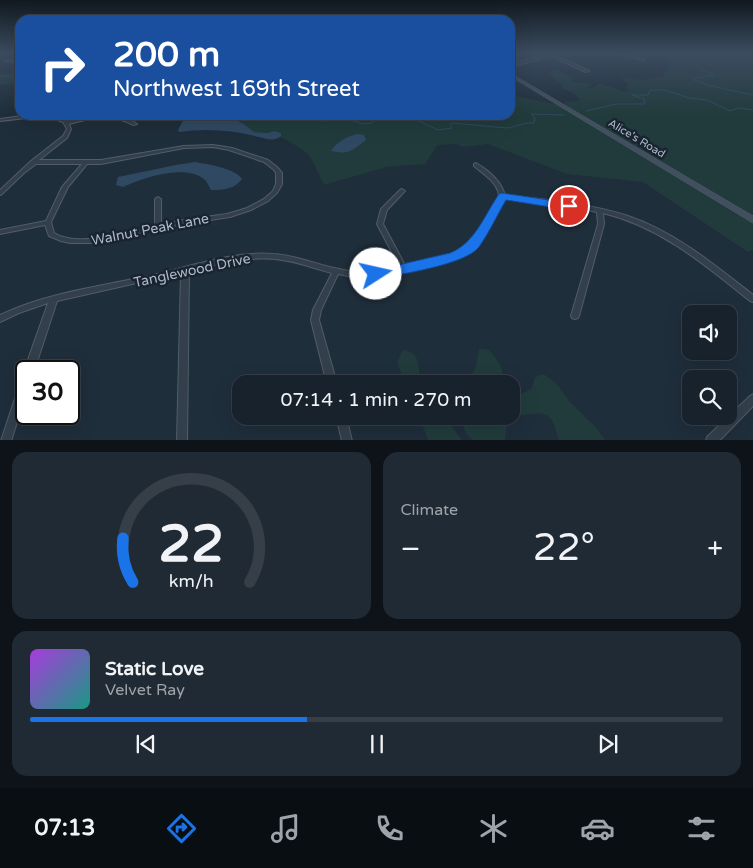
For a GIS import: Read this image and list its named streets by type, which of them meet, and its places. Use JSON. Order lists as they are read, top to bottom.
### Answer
{
  "streets": {
    "main road": ["Alice's Road"],
    "street": ["Walnut Peak Lane", "Tanglewood Drive"]
  },
  "page": {
    "turn": ["200 m", "Northwest 169th Street"],
    "limit": "30",
    "trip": "07:14 · 1 min · 270 m",
    "tile": "Climate",
    "heat": ["−", "22°", "+"],
    "song": ["Static Love", "Velvet Ray"],
    "tabs": "07:13",
    "gauge": ["22", "km/h"]
  }
}
